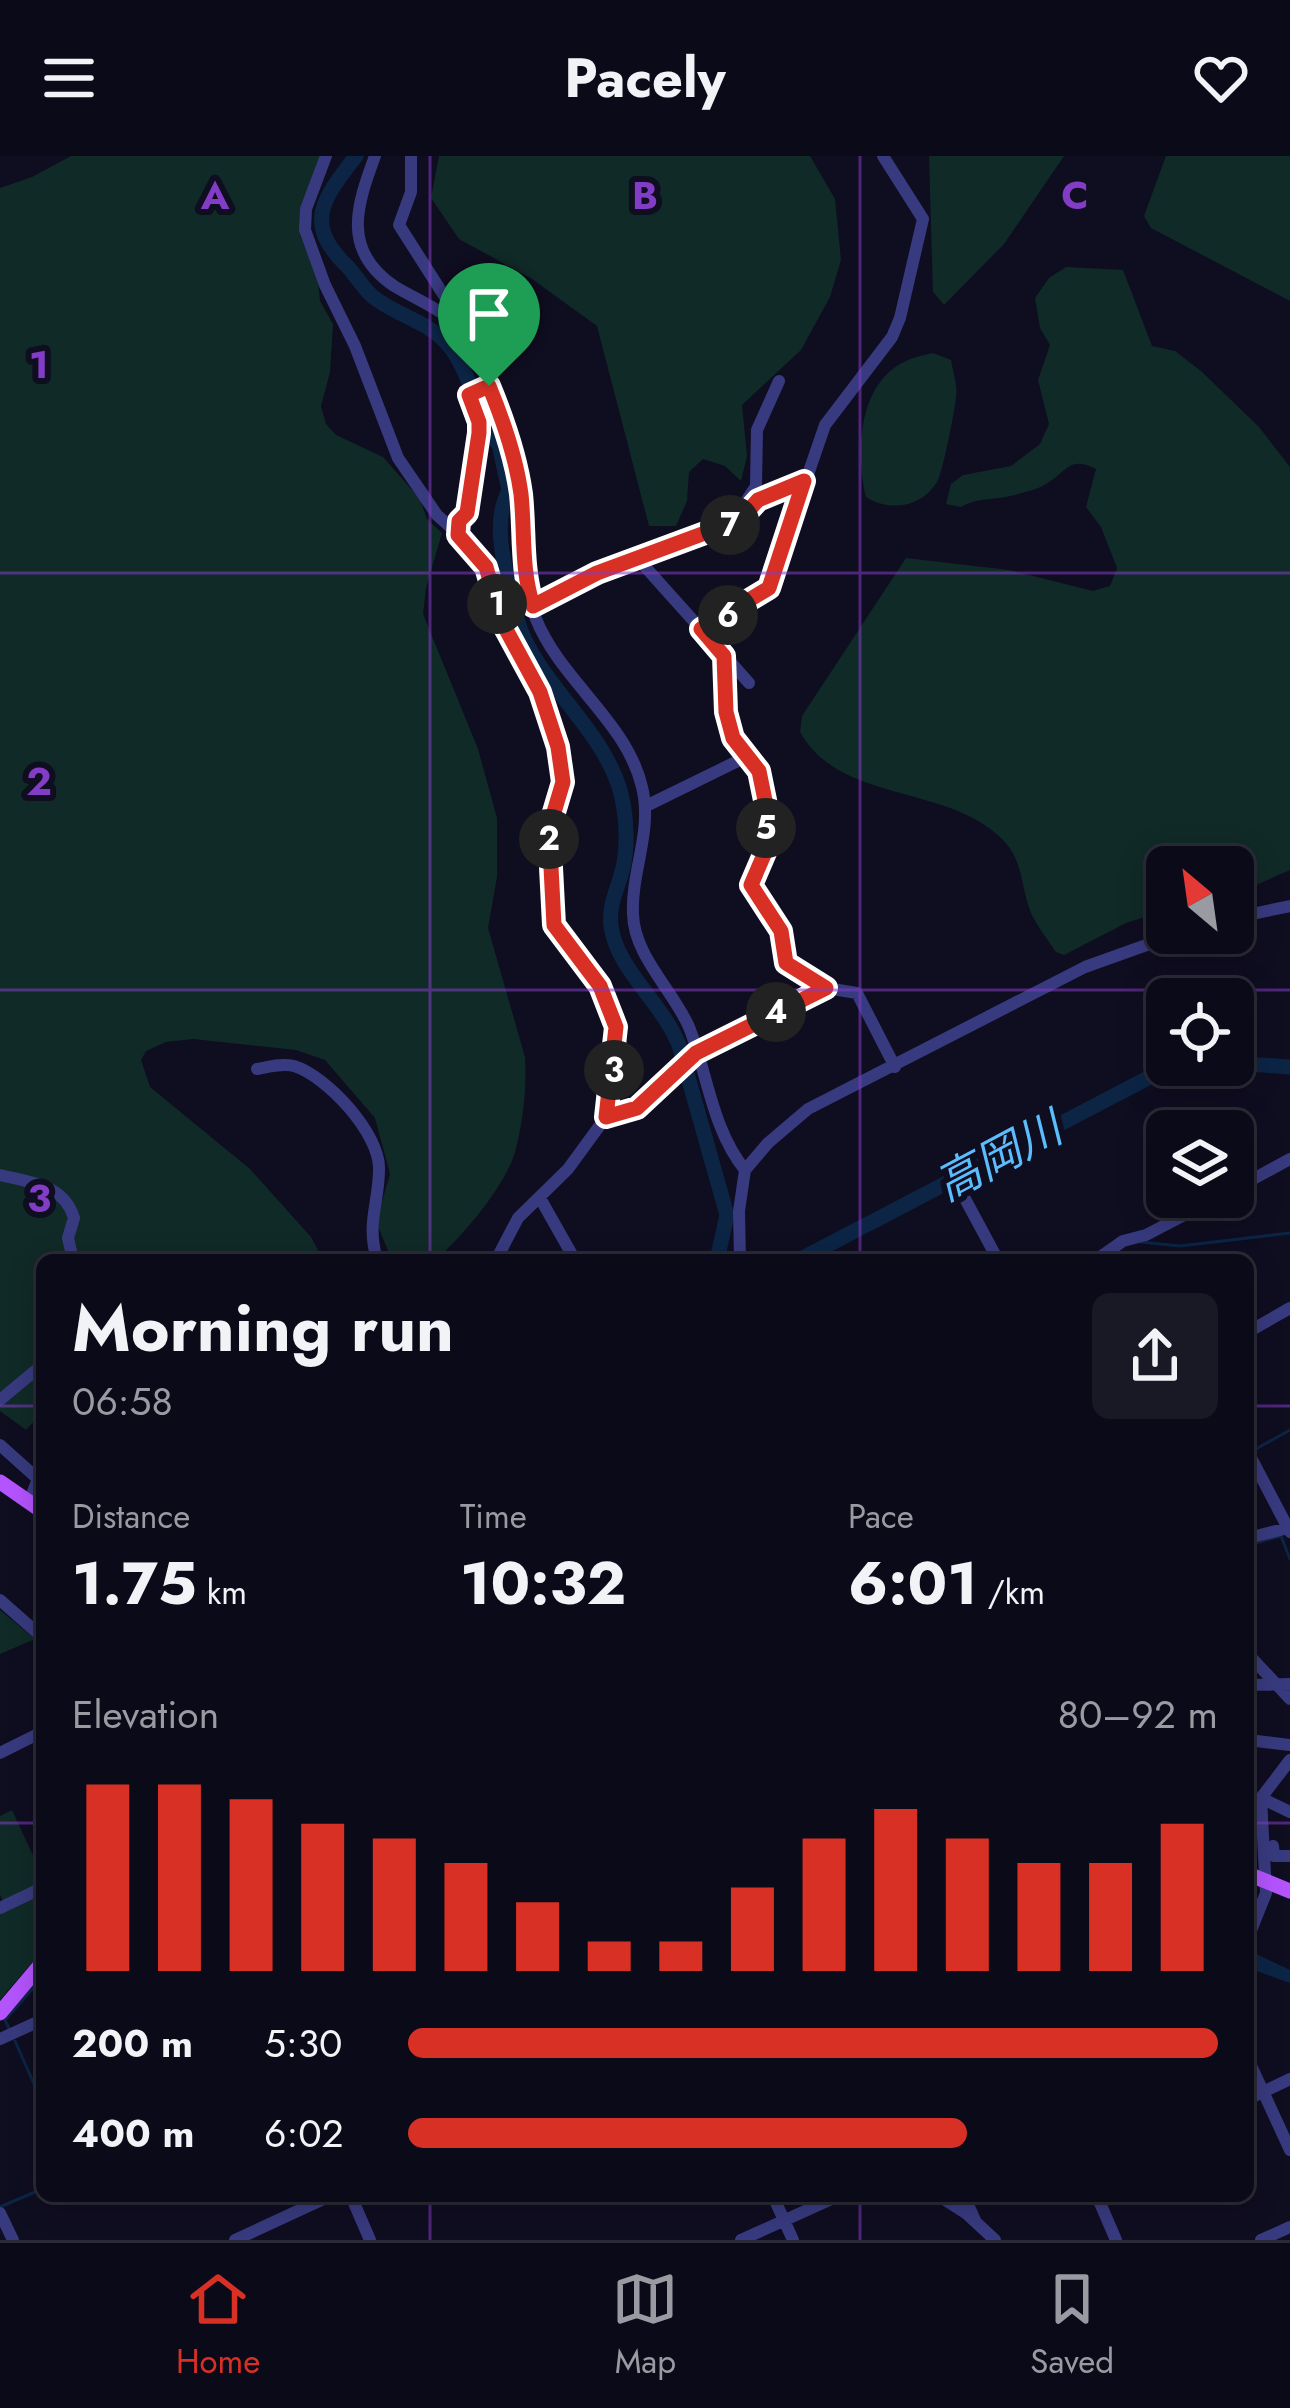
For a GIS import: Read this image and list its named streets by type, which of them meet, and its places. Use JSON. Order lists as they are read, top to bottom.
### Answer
{
  "water": ["高岡川"],
  "north": "top left",
  "page": {
    "header": "Pacely",
    "pins": [
      "7",
      "1",
      "6",
      "5",
      "2",
      "4",
      "3"
    ],
    "heading": ["Morning run", "06:58"],
    "stats": [
      ["Distance", "1.75 km"],
      ["Time", "10:32"],
      ["Pace", "6:01 /km"]
    ],
    "chart": ["Elevation", "80–92 m"],
    "list": [
      {
        "name": "200 m",
        "note": "5:30"
      },
      {
        "name": "400 m",
        "note": "6:02"
      }
    ],
    "tabs": ["Home", "Map", "Saved"]
  },
  "grid": {
    "columns": ["A", "B", "C"],
    "rows": ["1", "2", "3"]
  }
}
